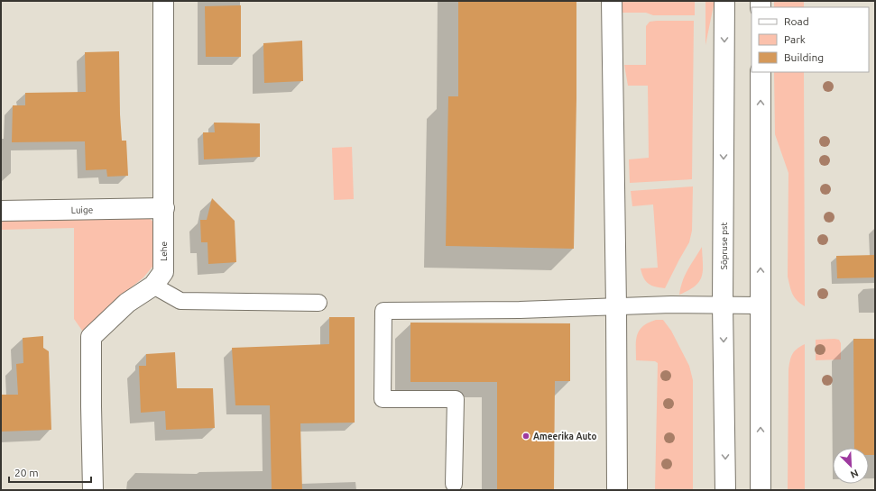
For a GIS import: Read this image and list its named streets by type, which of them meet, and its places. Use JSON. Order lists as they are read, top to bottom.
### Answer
{
  "streets": {
    "street": ["Luige", "Sõpruse pst", "Lehe"]
  },
  "crossings": [
    ["Luige", "Lehe"]
  ],
  "places": ["Ameerika Auto"],
  "legend": ["Road", "Park", "Building"],
  "scale_bar": "20 m",
  "north": "bottom right"
}
